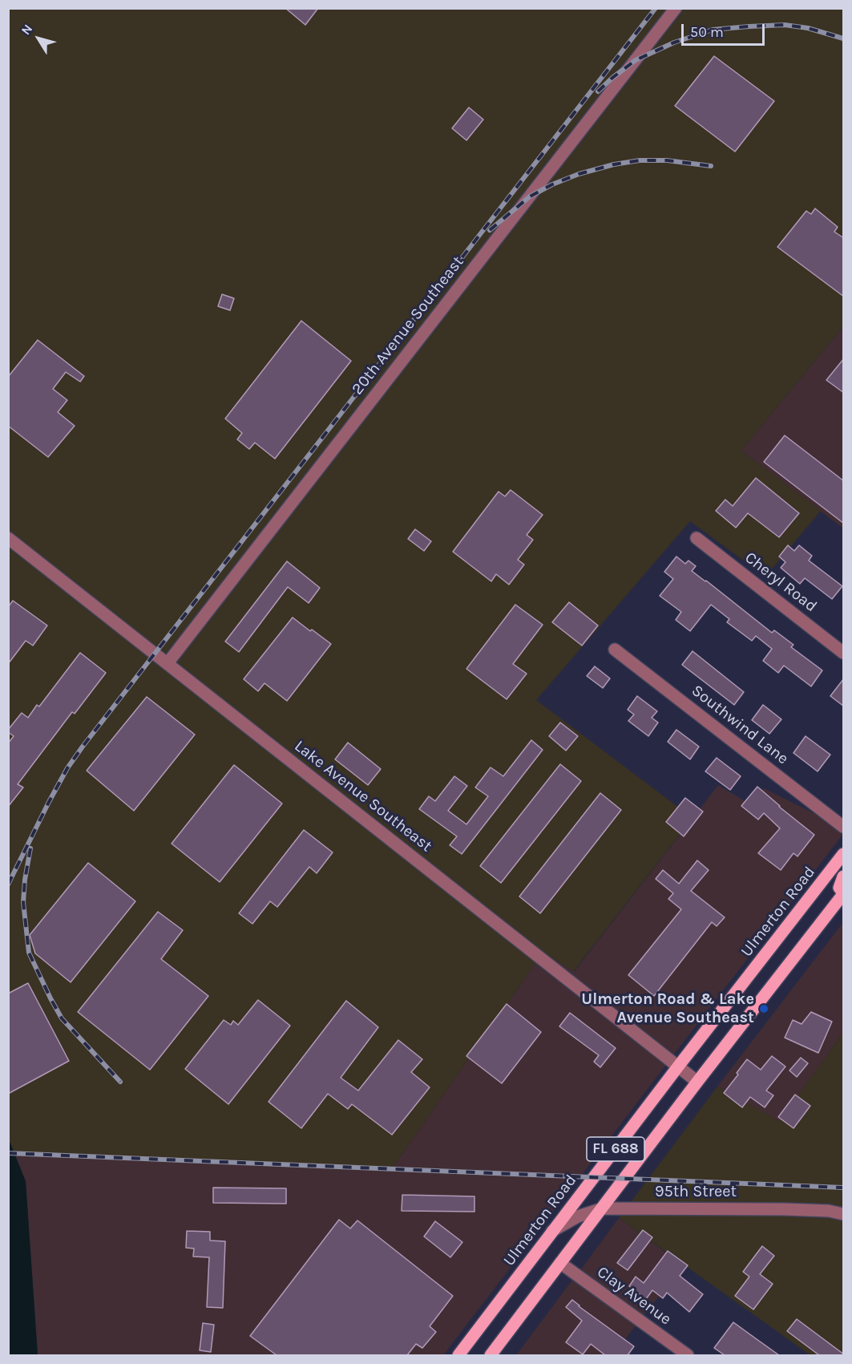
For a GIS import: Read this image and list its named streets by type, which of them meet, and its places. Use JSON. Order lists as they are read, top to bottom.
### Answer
{
  "streets": {
    "main road": ["Ulmerton Road", "FL 688"],
    "street": [
      "20th Avenue Southeast",
      "Cheryl Road",
      "Southwind Lane",
      "Lake Avenue Southeast",
      "95th Street",
      "Clay Avenue"
    ]
  },
  "crossings": [
    ["20th Avenue Southeast", "Lake Avenue Southeast"],
    ["Lake Avenue Southeast", "Ulmerton Road"],
    ["Lake Avenue Southeast", "FL 688"],
    ["Ulmerton Road", "95th Street"],
    ["FL 688", "95th Street"],
    ["FL 688", "Clay Avenue"]
  ],
  "places": ["Ulmerton Road & Lake Avenue Southeast"],
  "scale_bar": "50 m",
  "north": "top left"
}
